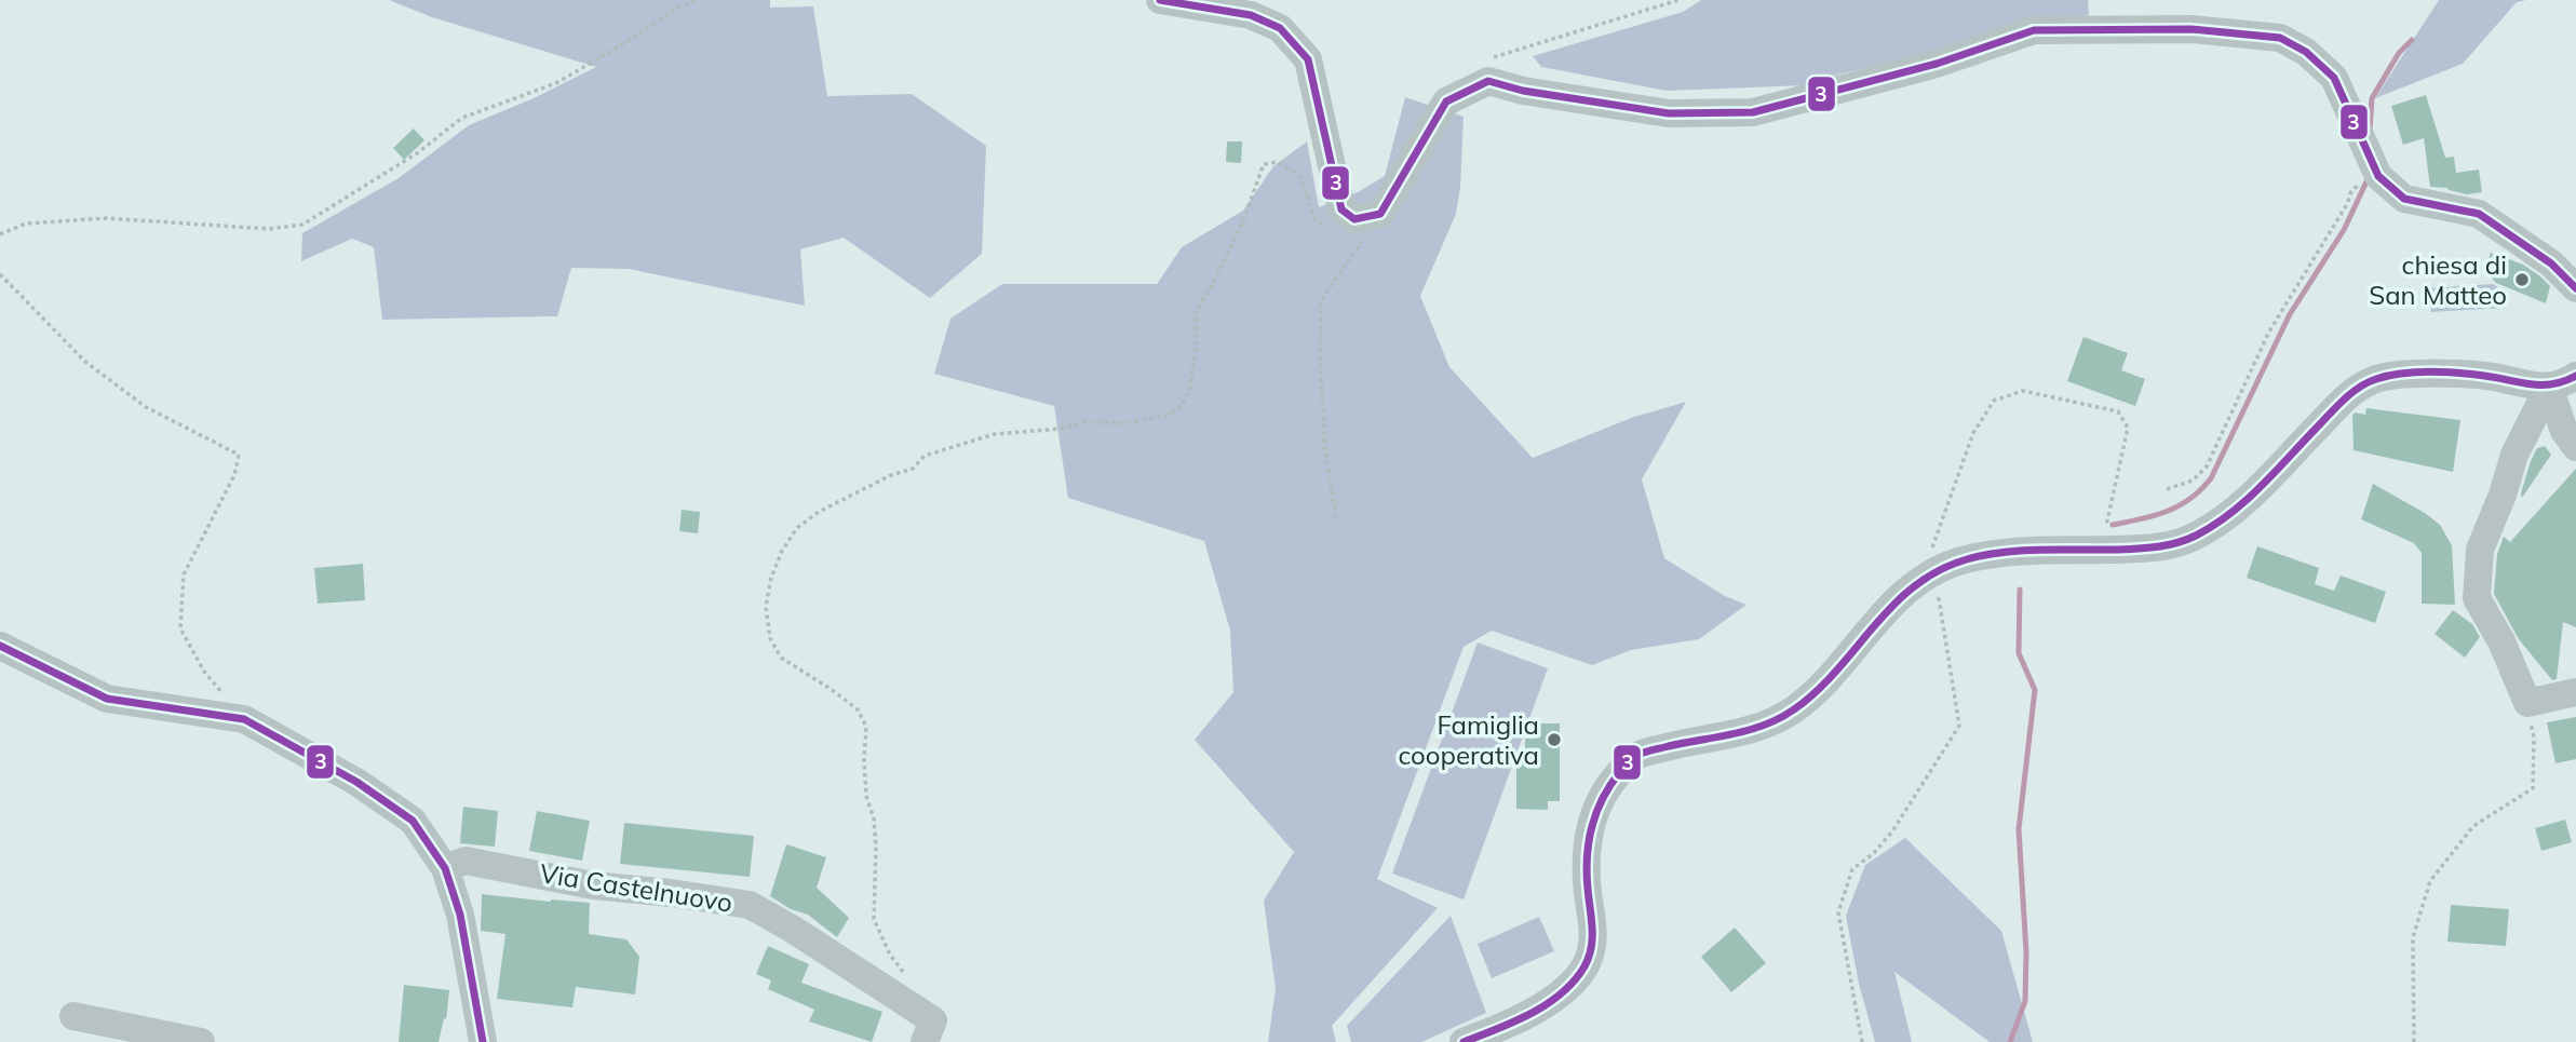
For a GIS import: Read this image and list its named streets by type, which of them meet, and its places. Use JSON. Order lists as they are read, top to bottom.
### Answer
{
  "streets": {
    "street": ["Via Castelnuovo"]
  },
  "places": ["chiesa di San Matteo", "Famiglia cooperativa"],
  "lines": ["transit line 3"]
}
